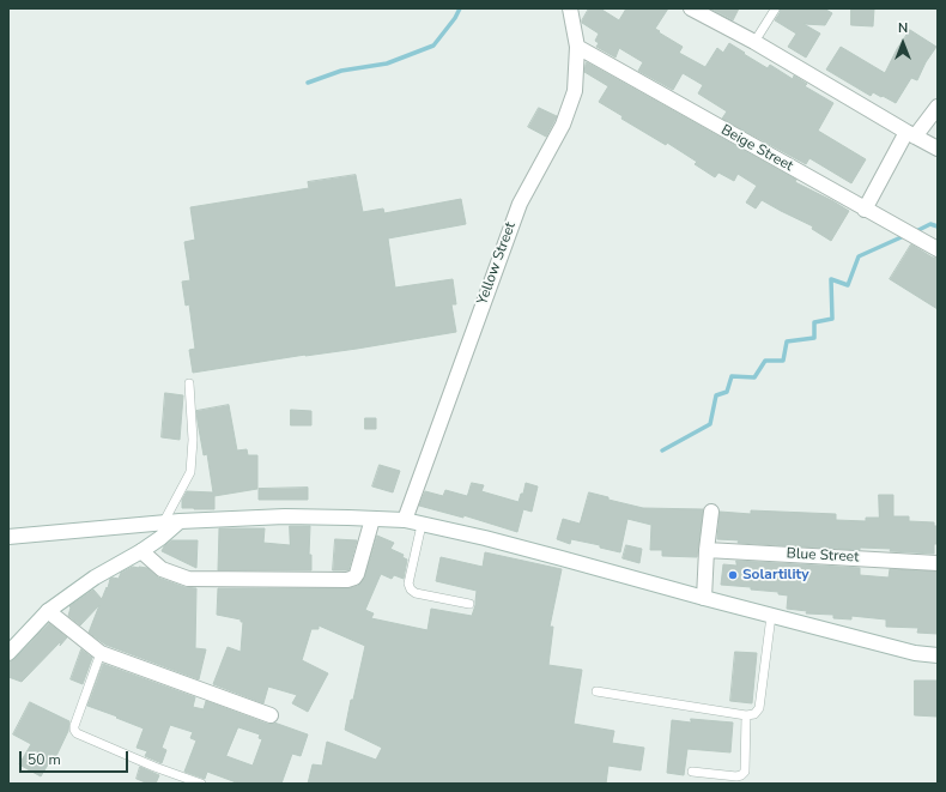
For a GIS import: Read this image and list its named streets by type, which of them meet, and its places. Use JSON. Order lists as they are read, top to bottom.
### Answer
{
  "streets": {
    "street": ["Beige Street", "Yellow Street", "Blue Street"]
  },
  "crossings": [
    ["Beige Street", "Yellow Street"]
  ],
  "places": ["Solartility"],
  "scale_bar": "50 m",
  "north": "top"
}
